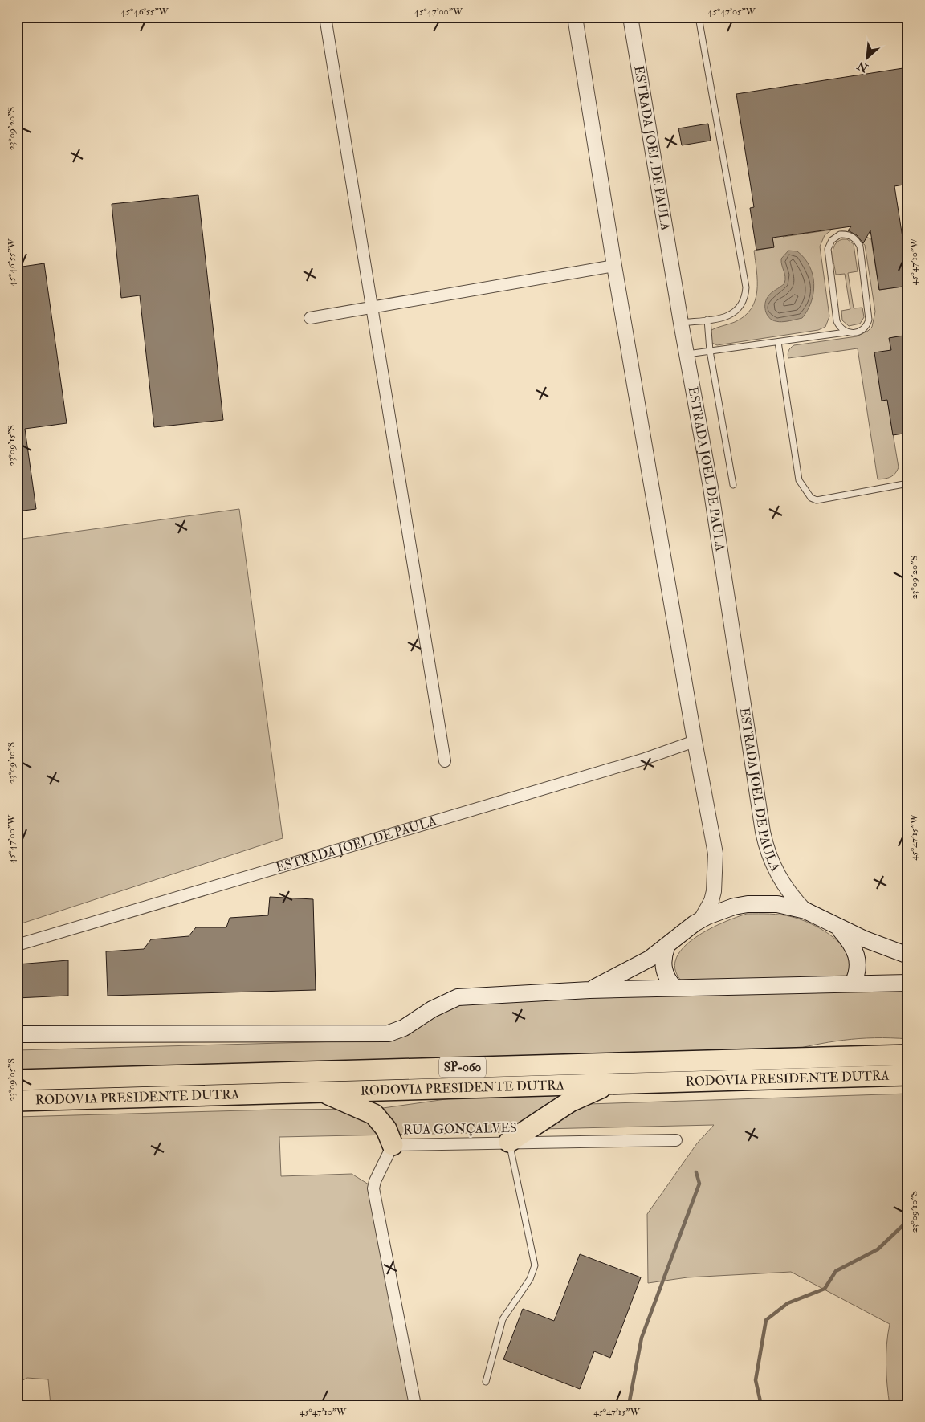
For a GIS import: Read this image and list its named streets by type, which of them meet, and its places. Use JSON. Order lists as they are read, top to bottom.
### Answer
{
  "streets": {
    "highway": ["SP-060", "RODOVIA PRESIDENTE DUTRA"],
    "street": ["ESTRADA JOEL DE PAULA", "RUA GONÇALVES"]
  },
  "north": "bottom left",
  "coordinates": [
    "45°46'55\"W",
    "45°47'00\"W",
    "45°47'05\"W",
    "23°09'20\"S",
    "45°47'10\"W",
    "23°09'15\"S",
    "23°09'10\"S",
    "45°47'15\"W",
    "23°09'05\"S"
  ]
}
